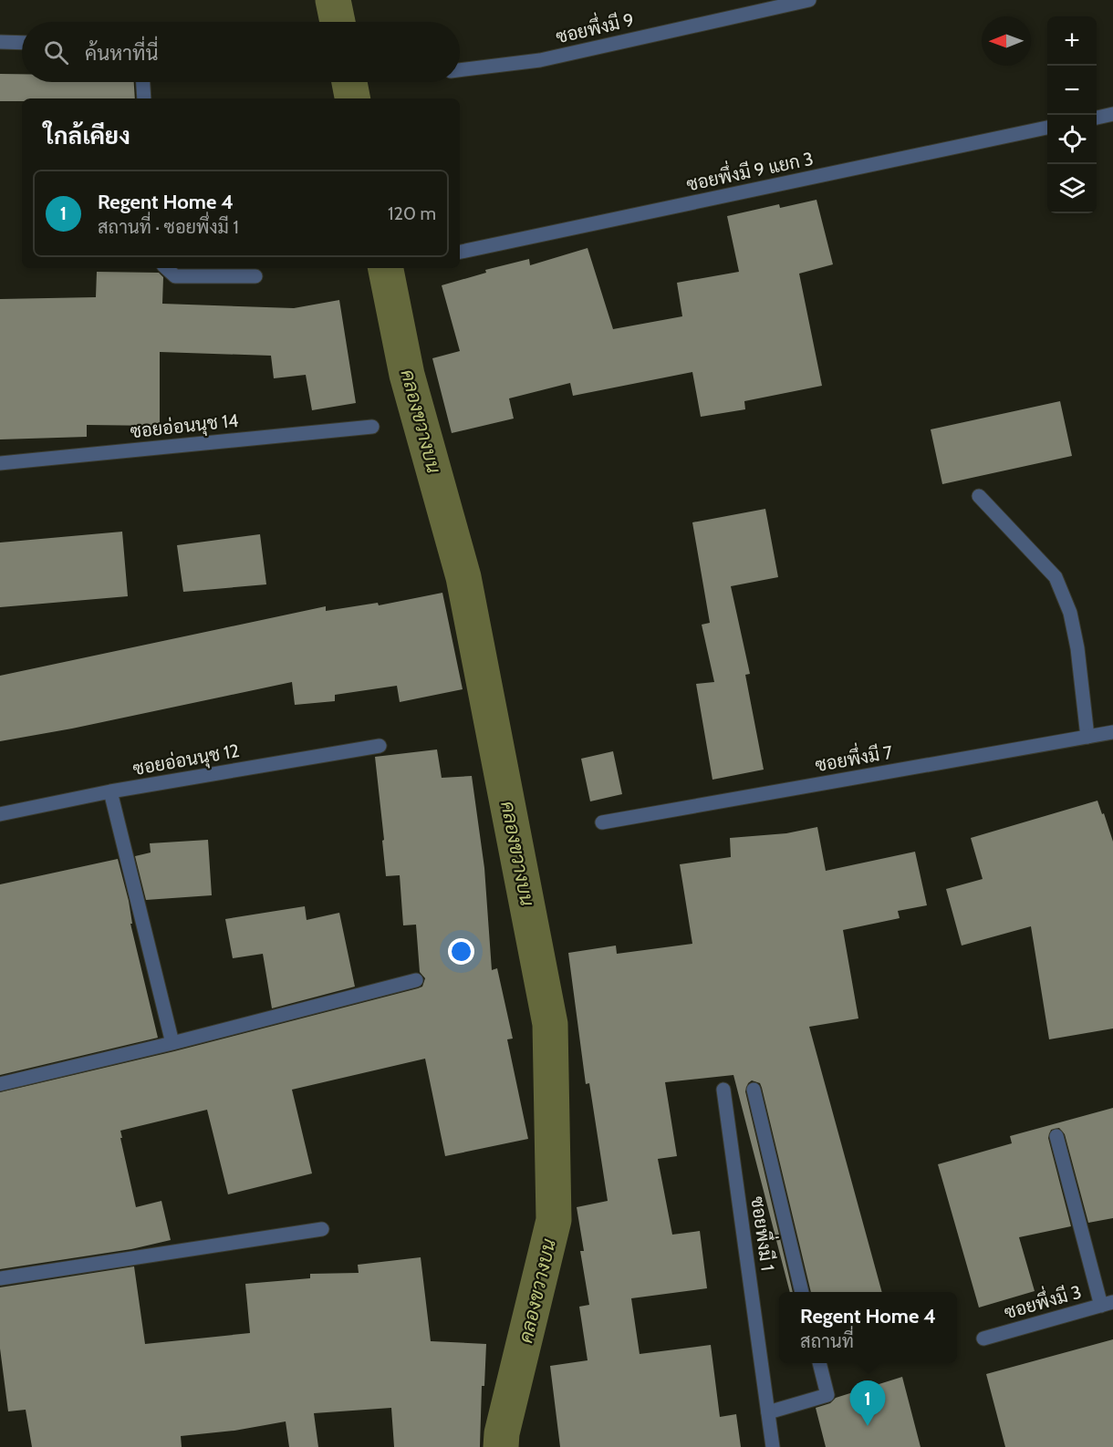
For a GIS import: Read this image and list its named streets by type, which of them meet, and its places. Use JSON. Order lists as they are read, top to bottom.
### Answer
{
  "streets": {
    "street": [
      "ซอยพึ่งมี 9",
      "ซอยพึ่งมี 9 แยก 3",
      "ซอยอ่อนนุช 14",
      "ซอยพึ่งมี 7",
      "ซอยอ่อนนุช 12",
      "ซอยพึ่งมี 1",
      "ซอยพึ่งมี 3"
    ]
  },
  "water": ["คลองขวางบน"],
  "north": "left",
  "page": {
    "map_buttons": ["+", "−"],
    "search": "ค้นหาที่นี่",
    "heading": "ใกล้เคียง",
    "list": [
      {
        "mark": "1",
        "name": "Regent Home 4",
        "note": "สถานที่ · ซอยพึ่งมี 1",
        "value": "120 m"
      }
    ],
    "popup": ["Regent Home 4", "สถานที่"],
    "pins": "1"
  }
}
